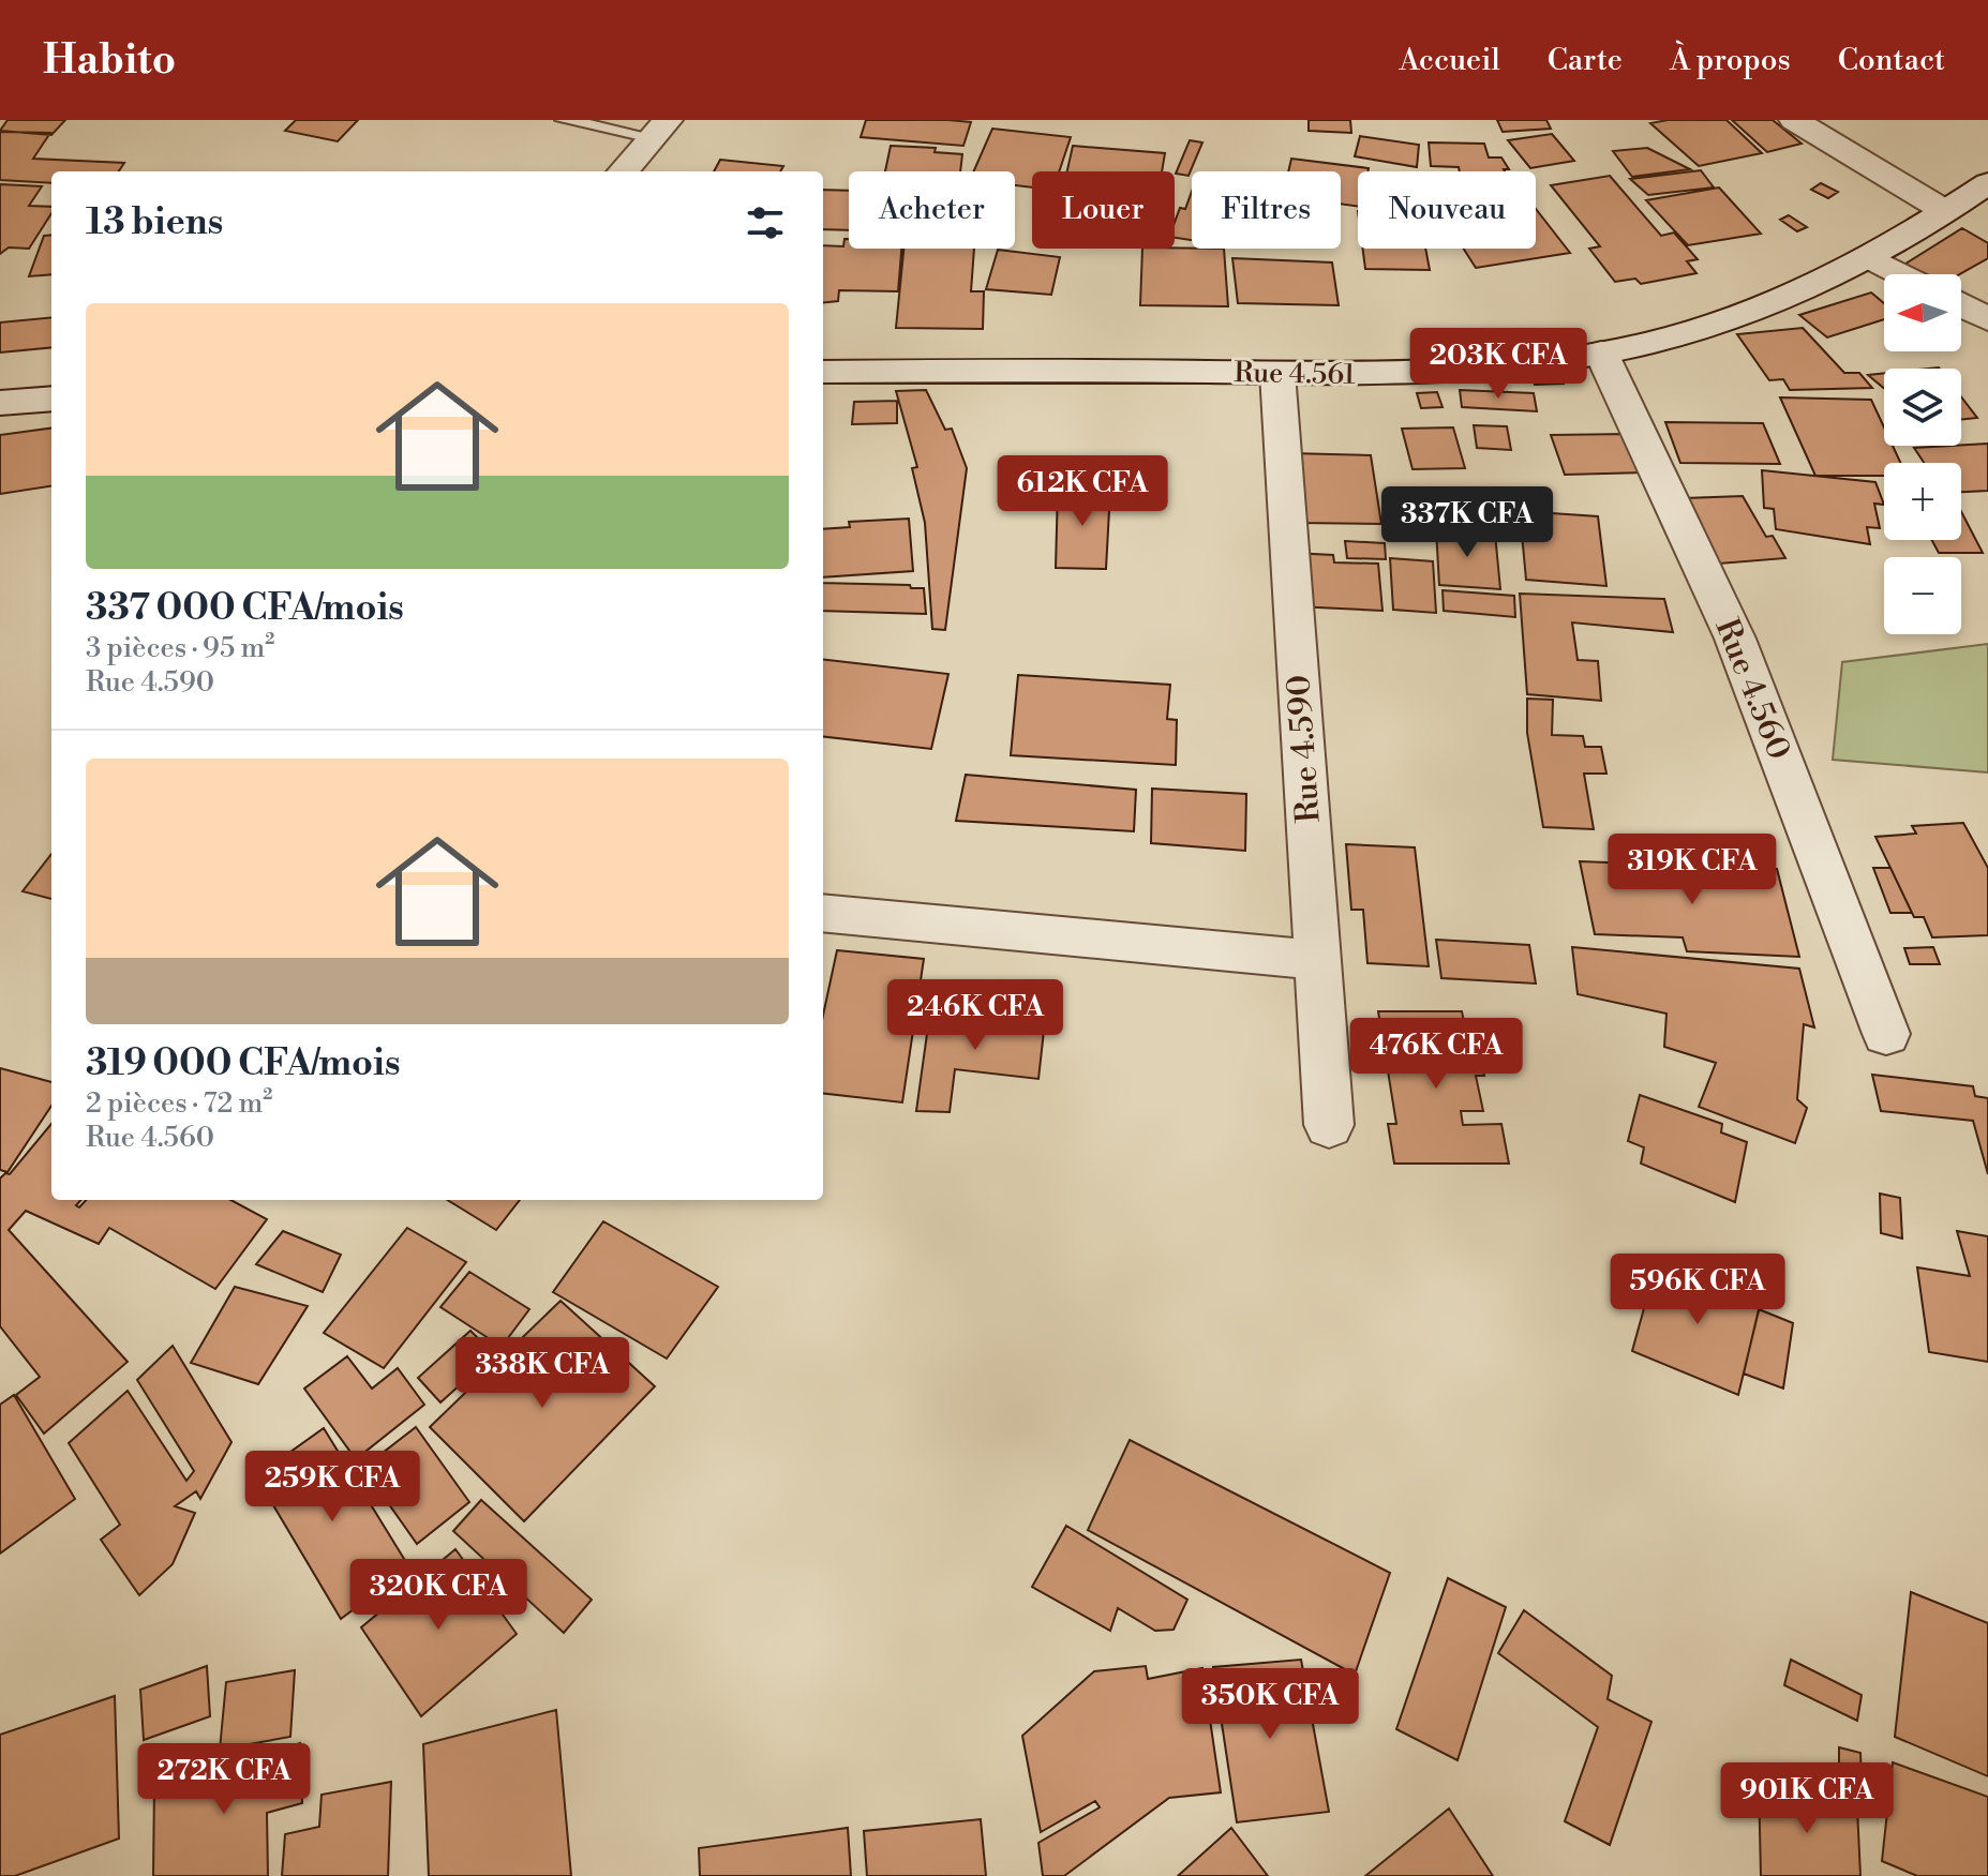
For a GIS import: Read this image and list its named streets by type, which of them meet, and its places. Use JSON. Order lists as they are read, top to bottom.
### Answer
{
  "streets": {
    "street": ["Rue 4.561", "Rue 4.560", "Rue 4.590"]
  },
  "crossings": [
    ["Rue 4.561", "Rue 4.560"],
    ["Rue 4.561", "Rue 4.590"]
  ],
  "north": "left",
  "page": {
    "header": "Habito",
    "nav": [
      "Accueil",
      "Carte",
      "À propos",
      "Contact"
    ],
    "chip": [
      "Acheter",
      "Louer",
      "Filtres",
      "Nouveau"
    ],
    "heading": "13 biens",
    "map_buttons": ["+", "−"],
    "list": [
      {
        "name": "337 000 CFA/mois",
        "note": "3 pièces · 95 m² · Rue 4.590"
      },
      {
        "name": "319 000 CFA/mois",
        "note": "2 pièces · 72 m² · Rue 4.560"
      }
    ],
    "price": [
      "203K CFA",
      "612K CFA",
      "337K CFA",
      "319K CFA",
      "246K CFA",
      "476K CFA",
      "596K CFA",
      "338K CFA",
      "259K CFA",
      "320K CFA",
      "350K CFA",
      "272K CFA",
      "901K CFA"
    ]
  }
}
